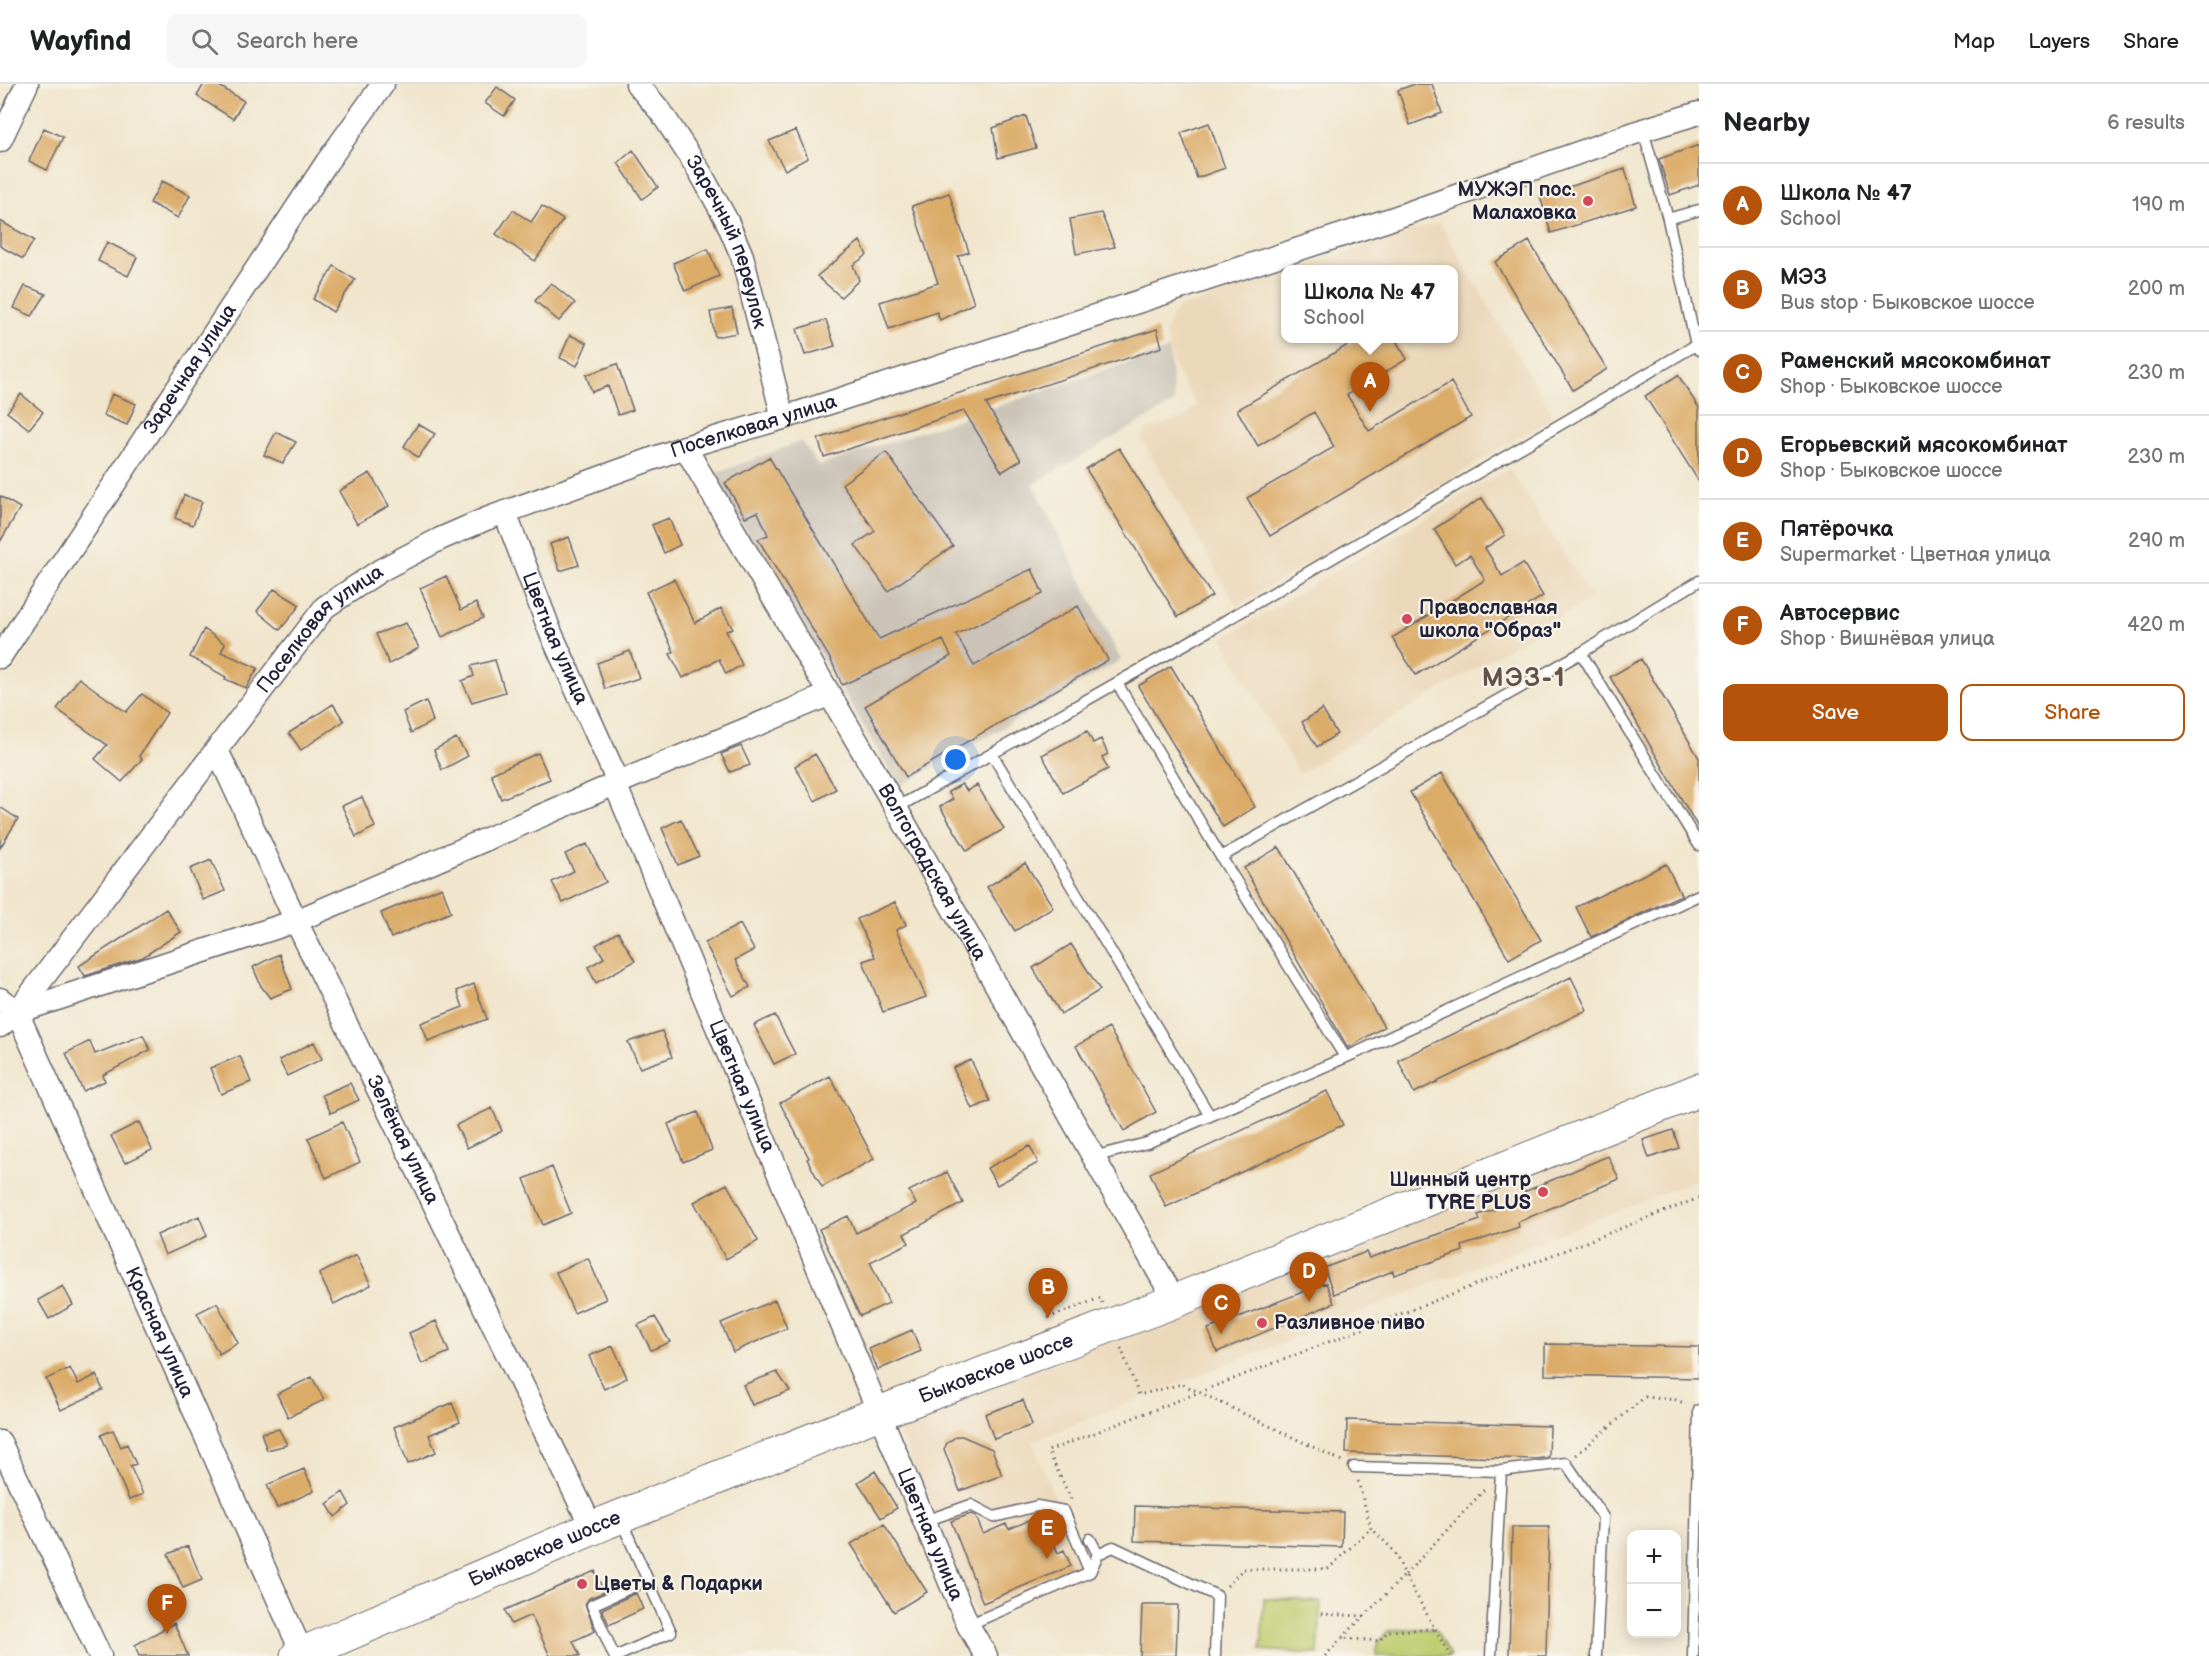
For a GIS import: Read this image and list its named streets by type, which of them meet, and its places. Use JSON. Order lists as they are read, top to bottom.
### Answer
{
  "streets": {
    "main road": ["Быковское шоссе"],
    "street": [
      "Заречный переулок",
      "Заречная улица",
      "Поселковая улица",
      "Цветная улица",
      "Волгоградская улица",
      "Зелёная улица",
      "Красная улица"
    ]
  },
  "crossings": [
    ["Заречный переулок", "Поселковая улица"],
    ["Поселковая улица", "Цветная улица"],
    ["Поселковая улица", "Волгоградская улица"],
    ["Поселковая улица", "Зелёная улица"],
    ["Поселковая улица", "Красная улица"],
    ["Цветная улица", "Быковское шоссе"],
    ["Волгоградская улица", "Быковское шоссе"],
    ["Зелёная улица", "Быковское шоссе"],
    ["Красная улица", "Быковское шоссе"]
  ],
  "districts": ["МЭЗ-1"],
  "places": [
    "МУЖЭП пос. Малаховка",
    "Православная школа \"Образ\"",
    "Шинный центр TYRE PLUS",
    "Разливное пиво",
    "Цветы & Подарки"
  ],
  "page": {
    "header": "Wayfind",
    "search": "Search here",
    "nav": ["Map", "Layers", "Share"],
    "heading": ["Nearby", "6 results"],
    "list": [
      {
        "mark": "A",
        "name": "Школа № 47",
        "note": "School",
        "value": "190 m"
      },
      {
        "mark": "B",
        "name": "МЭЗ",
        "note": "Bus stop · Быковское шоссе",
        "value": "200 m"
      },
      {
        "mark": "C",
        "name": "Раменский мясокомбинат",
        "note": "Shop · Быковское шоссе",
        "value": "230 m"
      },
      {
        "mark": "D",
        "name": "Егорьевский мясокомбинат",
        "note": "Shop · Быковское шоссе",
        "value": "230 m"
      },
      {
        "mark": "E",
        "name": "Пятёрочка",
        "note": "Supermarket · Цветная улица",
        "value": "290 m"
      },
      {
        "mark": "F",
        "name": "Автосервис",
        "note": "Shop · Вишнёвая улица",
        "value": "420 m"
      }
    ],
    "popup": ["Школа № 47", "School"],
    "pins": [
      "A",
      "D",
      "B",
      "C",
      "E",
      "F"
    ],
    "buttons": ["Save", "Share"],
    "map_buttons": ["+", "−"]
  }
}
